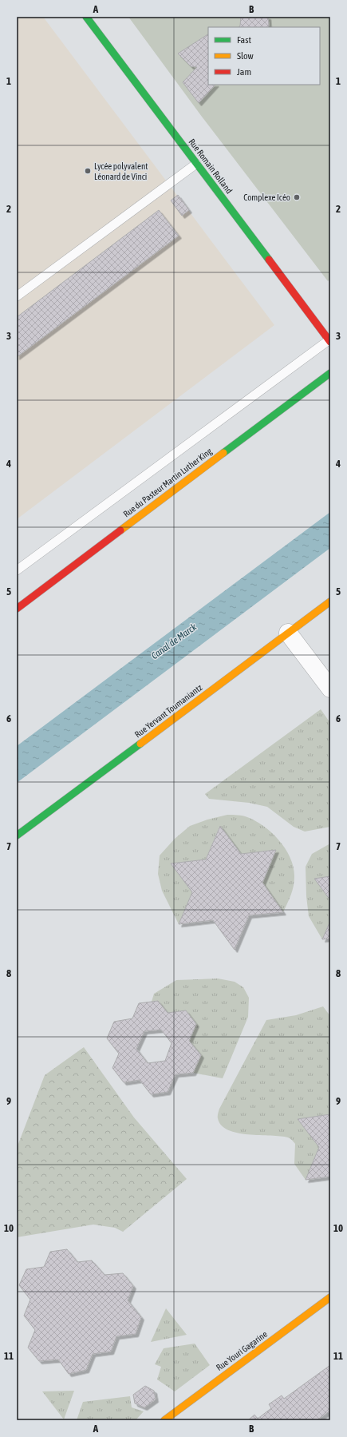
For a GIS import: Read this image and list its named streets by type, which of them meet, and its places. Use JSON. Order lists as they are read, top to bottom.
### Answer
{
  "streets": {
    "street": [
      "Rue Romain Rolland",
      "Rue du Pasteur Martin Luther King",
      "Rue Yervant Toumaniantz",
      "Rue Youri Gagarine"
    ]
  },
  "water": ["Canal de Marck"],
  "places": ["Lycée polyvalent Léonard de Vinci", "Complexe Icéo"],
  "legend": ["Fast", "Slow", "Jam"],
  "grid": {
    "columns": ["A", "B"],
    "rows": [
      "1",
      "2",
      "3",
      "4",
      "5",
      "6",
      "7",
      "8",
      "9",
      "10",
      "11"
    ]
  }
}
